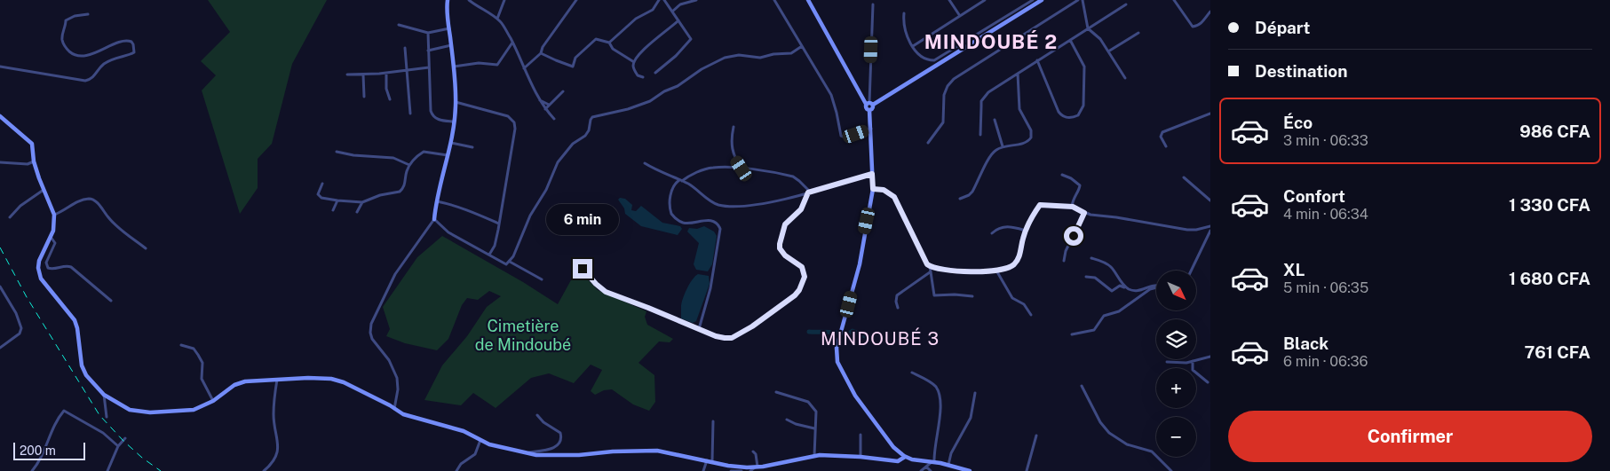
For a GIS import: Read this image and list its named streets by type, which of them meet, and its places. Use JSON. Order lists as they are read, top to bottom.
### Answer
{
  "districts": ["MINDOUBÉ 2", "MINDOUBÉ 3"],
  "parks": ["Cimetière de Mindoubé"],
  "scale_bar": "200 m",
  "north": "bottom right",
  "page": {
    "banner": ["Départ", "Destination"],
    "list": [
      {
        "name": "Éco",
        "note": "3 min · 06:33",
        "value": "986 CFA"
      },
      {
        "name": "Confort",
        "note": "4 min · 06:34",
        "value": "1 330 CFA"
      },
      {
        "name": "XL",
        "note": "5 min · 06:35",
        "value": "1 680 CFA"
      },
      {
        "name": "Black",
        "note": "6 min · 06:36",
        "value": "761 CFA"
      }
    ],
    "bubble": "6 min",
    "map_buttons": ["+", "−"],
    "buttons": "Confirmer",
    "scale": "200 m"
  }
}
